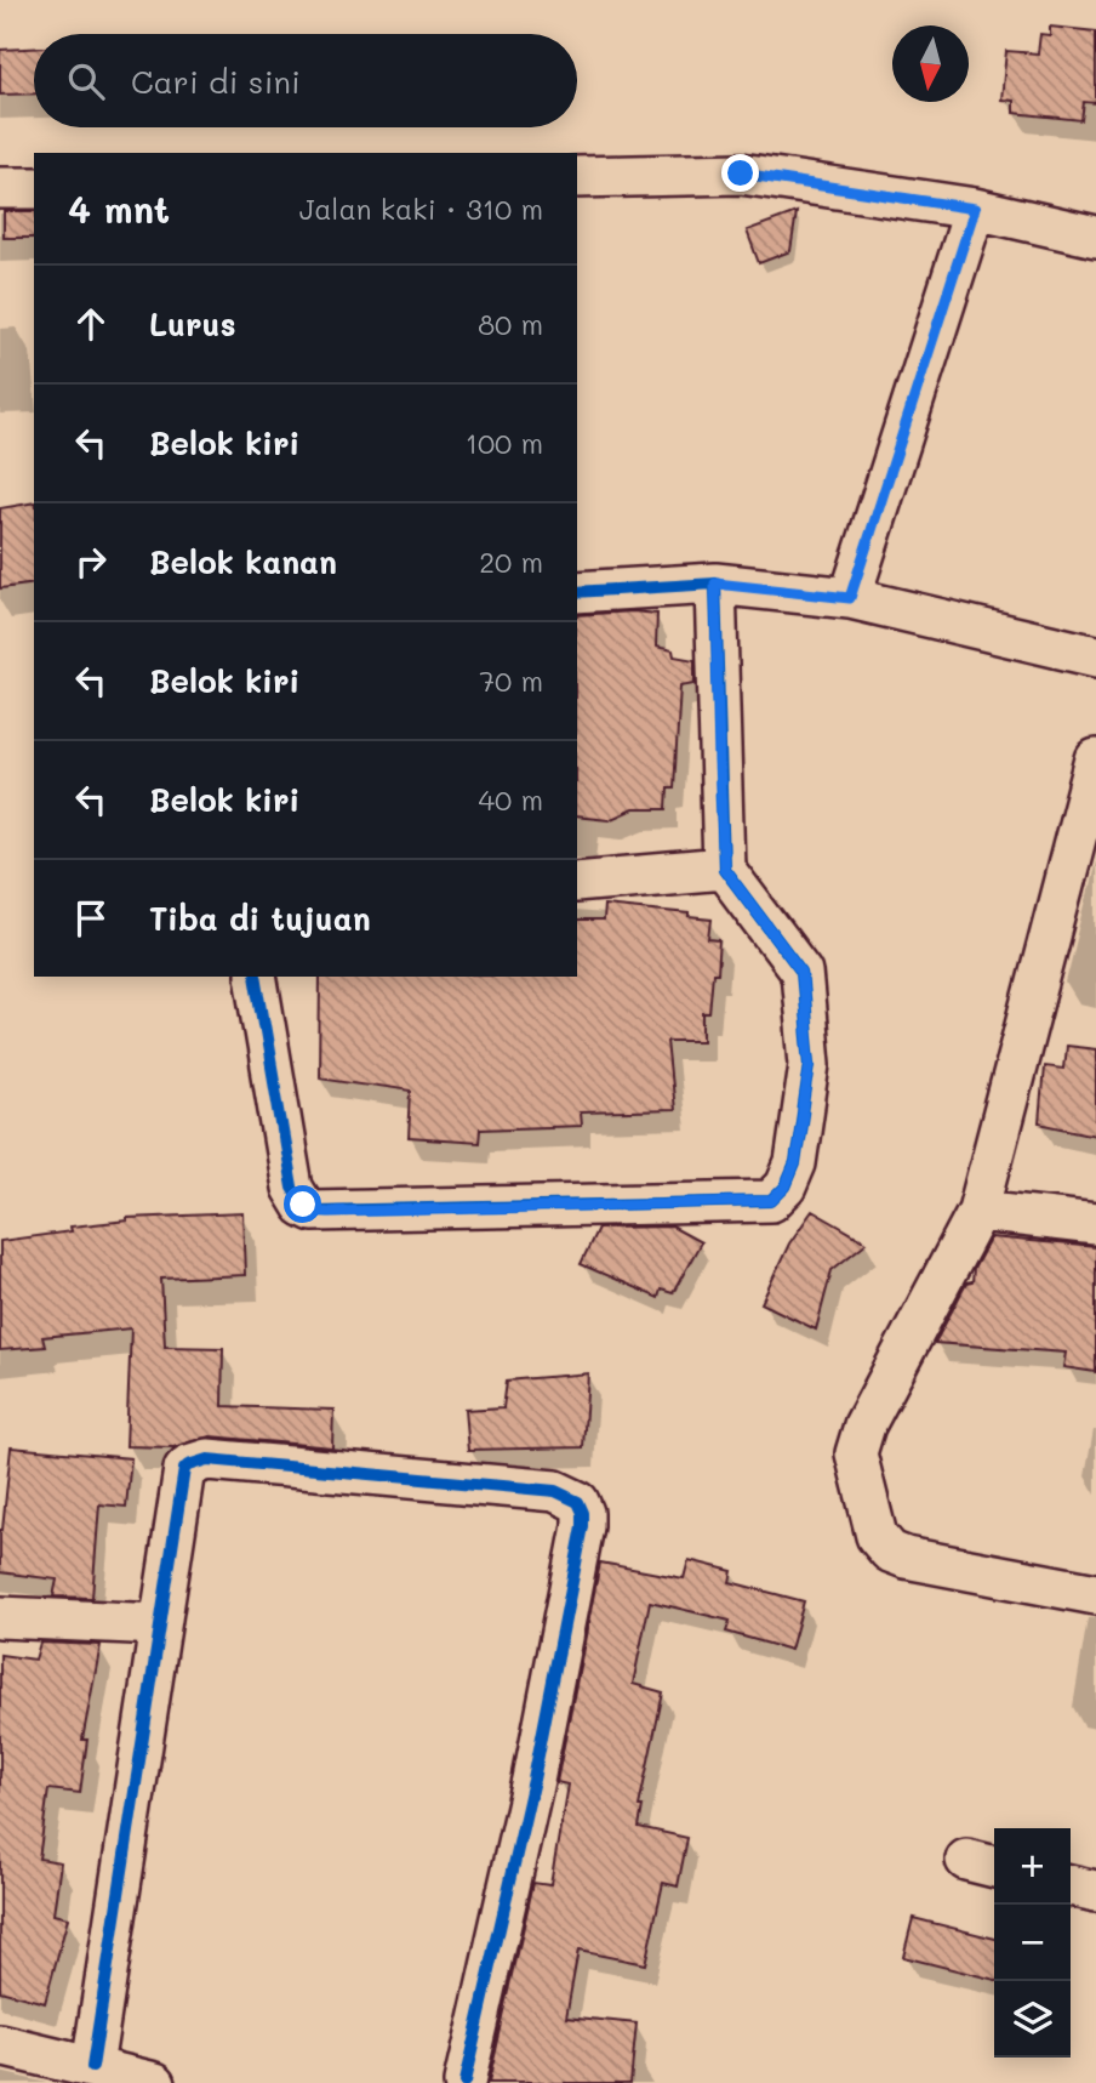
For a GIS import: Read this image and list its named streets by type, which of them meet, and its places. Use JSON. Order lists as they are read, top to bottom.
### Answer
{
  "north": "bottom",
  "page": {
    "search": "Cari di sini",
    "heading": ["4 mnt", "Jalan kaki · 310 m"],
    "list": [
      ["Lurus", "80 m"],
      ["Belok kiri", "100 m"],
      ["Belok kanan", "20 m"],
      ["Belok kiri", "70 m"],
      ["Belok kiri", "40 m"],
      "Tiba di tujuan"
    ],
    "map_buttons": ["+", "−"]
  }
}
